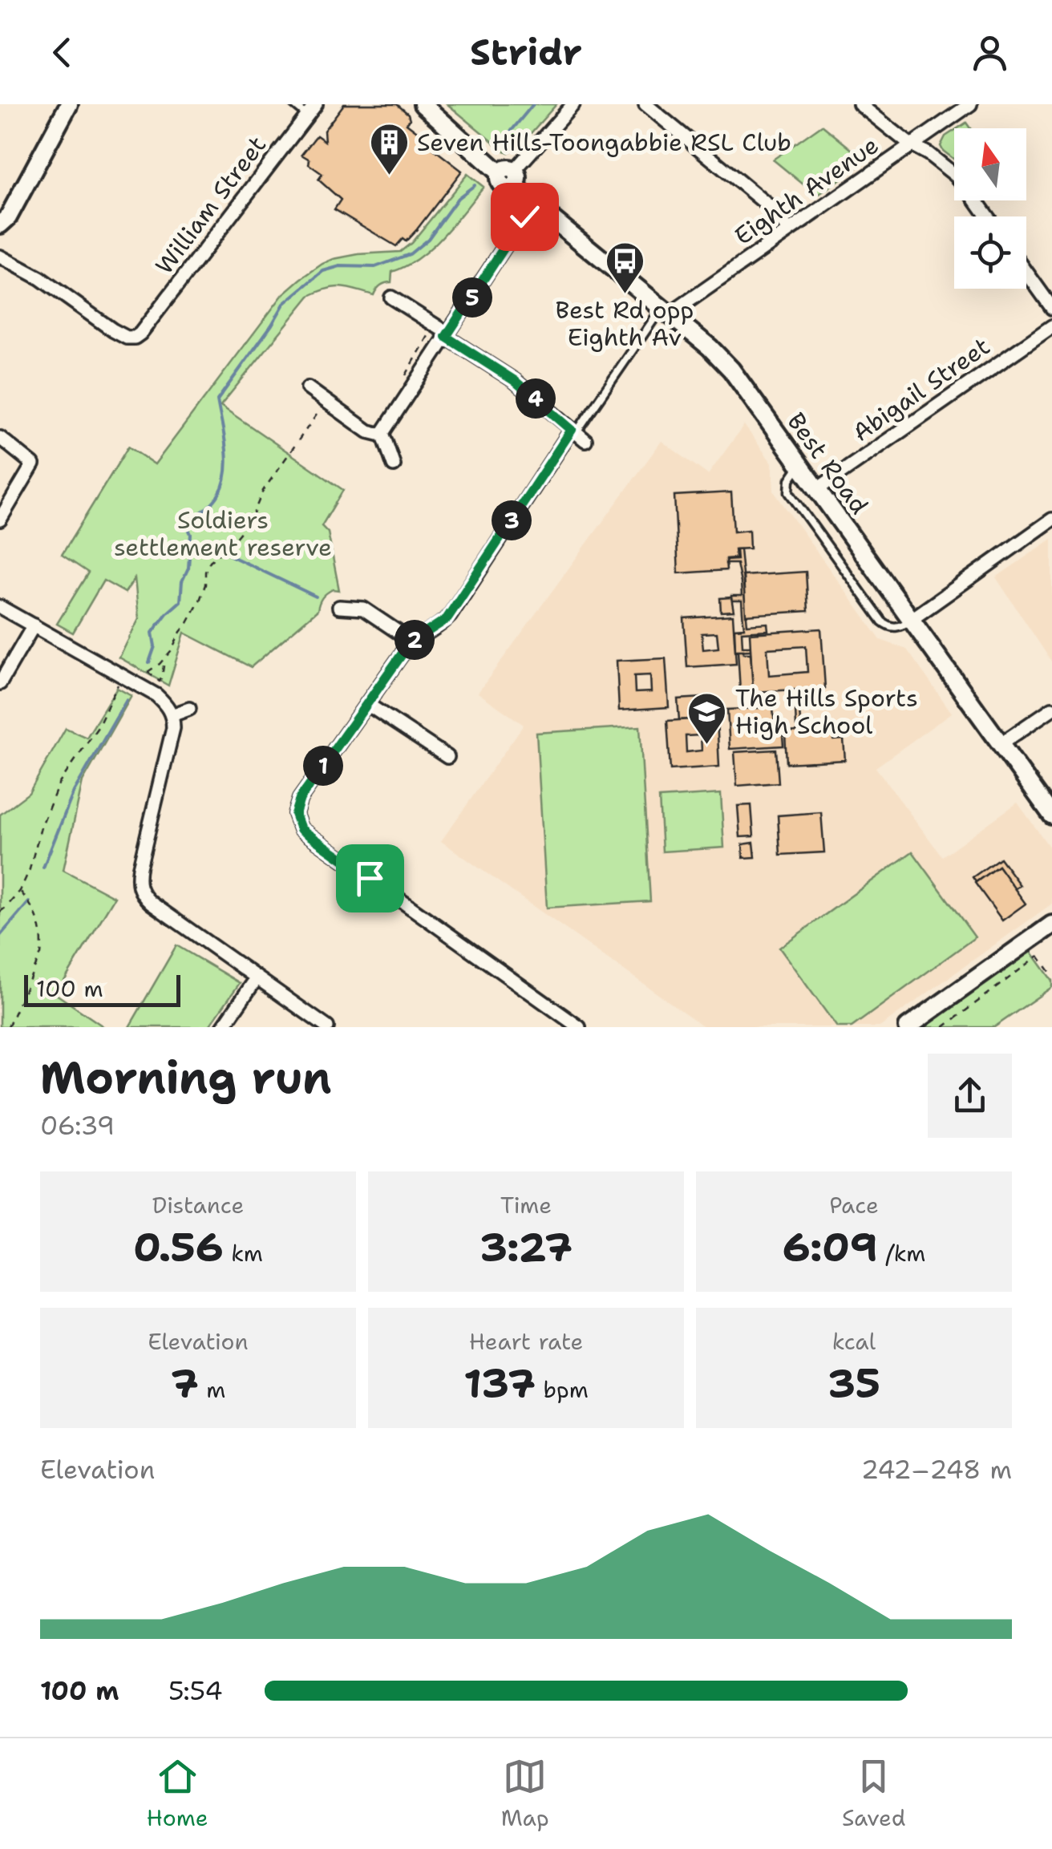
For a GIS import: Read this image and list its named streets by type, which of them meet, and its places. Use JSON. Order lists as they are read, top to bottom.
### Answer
{
  "streets": {
    "main road": ["Best Road"],
    "street": ["Eighth Avenue", "William Street", "Abigail Street"]
  },
  "crossings": [
    ["Eighth Avenue", "Best Road"],
    ["Abigail Street", "Best Road"]
  ],
  "parks": ["Soldiers settlement reserve"],
  "places": {
    "building": ["Seven Hills-Toongabbie RSL Club"],
    "bus stop": ["Best Rd opp Eighth Av"],
    "school or university": ["The Hills Sports High School"]
  },
  "scale_bar": "100 m",
  "north": "top",
  "page": {
    "header": "Stridr",
    "pins": [
      "5",
      "4",
      "3",
      "2",
      "1"
    ],
    "scale": "100 m",
    "heading": ["Morning run", "06:39"],
    "stats": [
      ["Distance", "0.56 km"],
      ["Time", "3:27"],
      ["Pace", "6:09 /km"],
      ["Elevation", "7 m"],
      ["Heart rate", "137 bpm"],
      ["kcal", "35"]
    ],
    "chart": ["Elevation", "242–248 m"],
    "list": [
      {
        "name": "100 m",
        "note": "5:54"
      }
    ],
    "tabs": ["Home", "Map", "Saved"]
  }
}
